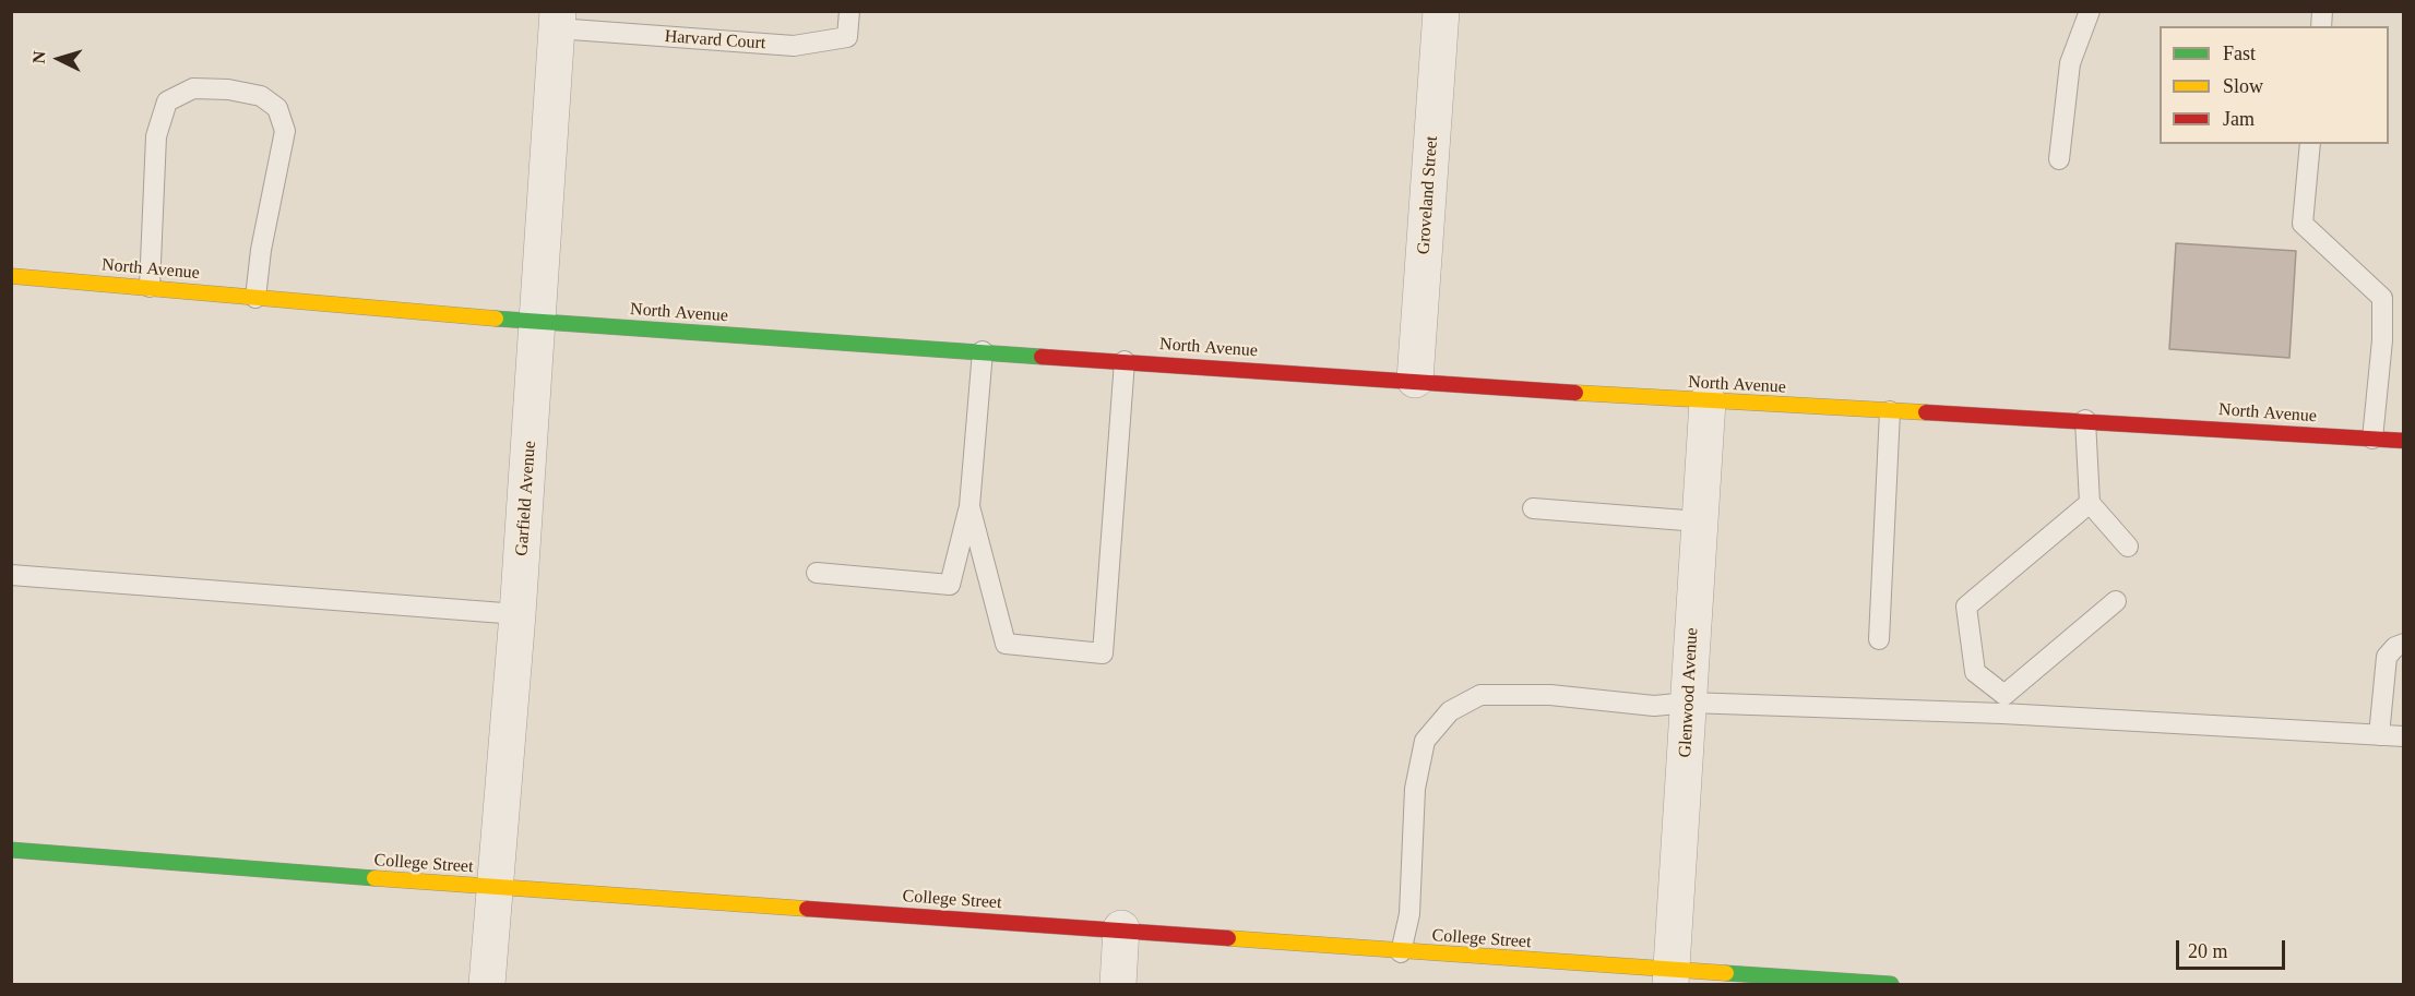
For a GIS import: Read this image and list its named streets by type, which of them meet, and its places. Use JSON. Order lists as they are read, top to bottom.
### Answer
{
  "streets": {
    "street": [
      "Groveland Street",
      "North Avenue",
      "Garfield Avenue",
      "Glenwood Avenue",
      "College Street"
    ],
    "lane": ["Harvard Court"]
  },
  "crossings": [
    ["Harvard Court", "Garfield Avenue"],
    ["Groveland Street", "North Avenue"],
    ["North Avenue", "Garfield Avenue"],
    ["North Avenue", "Glenwood Avenue"],
    ["Garfield Avenue", "College Street"],
    ["Glenwood Avenue", "College Street"]
  ],
  "legend": ["Fast", "Slow", "Jam"],
  "scale_bar": "20 m",
  "north": "left"
}
